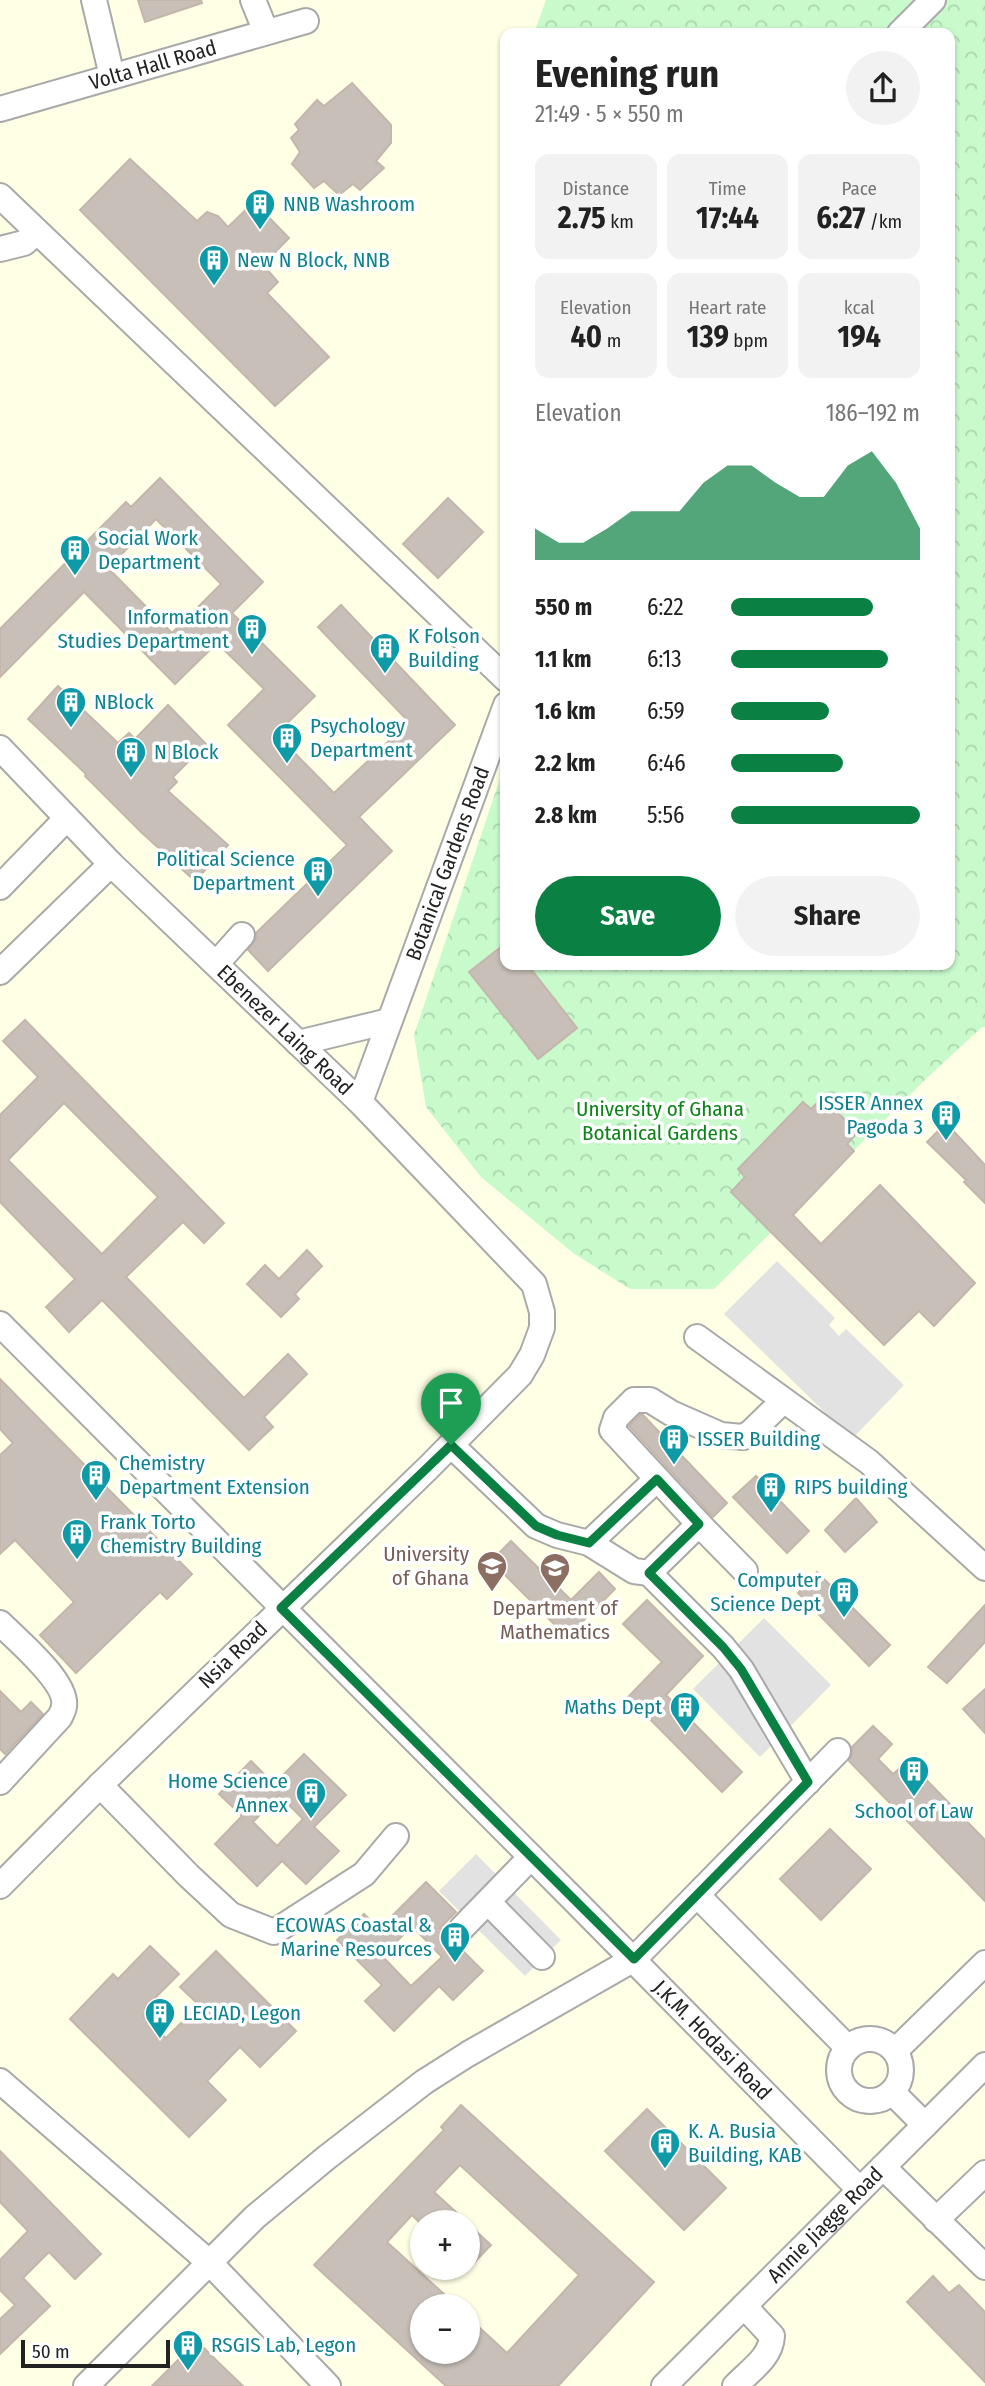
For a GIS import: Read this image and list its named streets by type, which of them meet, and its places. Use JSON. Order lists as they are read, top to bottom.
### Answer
{
  "streets": {
    "street": [
      "Volta Hall Road",
      "Botanical Gardens Road",
      "Ebenezer Laing Road",
      "Nsia Road",
      "J.K.M. Hodasi Road",
      "Annie Jiagge Road"
    ]
  },
  "crossings": [
    ["Botanical Gardens Road", "Ebenezer Laing Road"],
    ["Ebenezer Laing Road", "Nsia Road"],
    ["Nsia Road", "J.K.M. Hodasi Road"],
    ["J.K.M. Hodasi Road", "Annie Jiagge Road"]
  ],
  "parks": ["University of Ghana Botanical Gardens"],
  "places": {
    "building": [
      "NNB Washroom",
      "New N Block, NNB",
      "Social Work Department",
      "Information Studies Department",
      "K Folson Building",
      "NBlock",
      "Psychology Department",
      "N Block",
      "Political Science Department",
      "ISSER Annex Pagoda 3",
      "ISSER Building",
      "Chemistry Department Extension",
      "RIPS building",
      "Frank Torto Chemistry Building",
      "Computer Science Dept",
      "Maths Dept",
      "School of Law",
      "Home Science Annex",
      "ECOWAS Coastal & Marine Resources",
      "LECIAD, Legon",
      "K. A. Busia Building, KAB",
      "RSGIS Lab, Legon"
    ],
    "school or university": ["University of Ghana", "Department of Mathematics"]
  },
  "scale_bar": "50 m",
  "page": {
    "heading": ["Evening run", "21:49 · 5 × 550 m"],
    "stats": [
      ["Distance", "2.75 km"],
      ["Time", "17:44"],
      ["Pace", "6:27 /km"],
      ["Elevation", "40 m"],
      ["Heart rate", "139 bpm"],
      ["kcal", "194"]
    ],
    "chart": ["Elevation", "186–192 m"],
    "list": [
      {
        "name": "550 m",
        "note": "6:22"
      },
      {
        "name": "1.1 km",
        "note": "6:13"
      },
      {
        "name": "1.6 km",
        "note": "6:59"
      },
      {
        "name": "2.2 km",
        "note": "6:46"
      },
      {
        "name": "2.8 km",
        "note": "5:56"
      }
    ],
    "buttons": ["Save", "Share"],
    "map_buttons": ["+", "−"],
    "scale": "50 m"
  }
}
